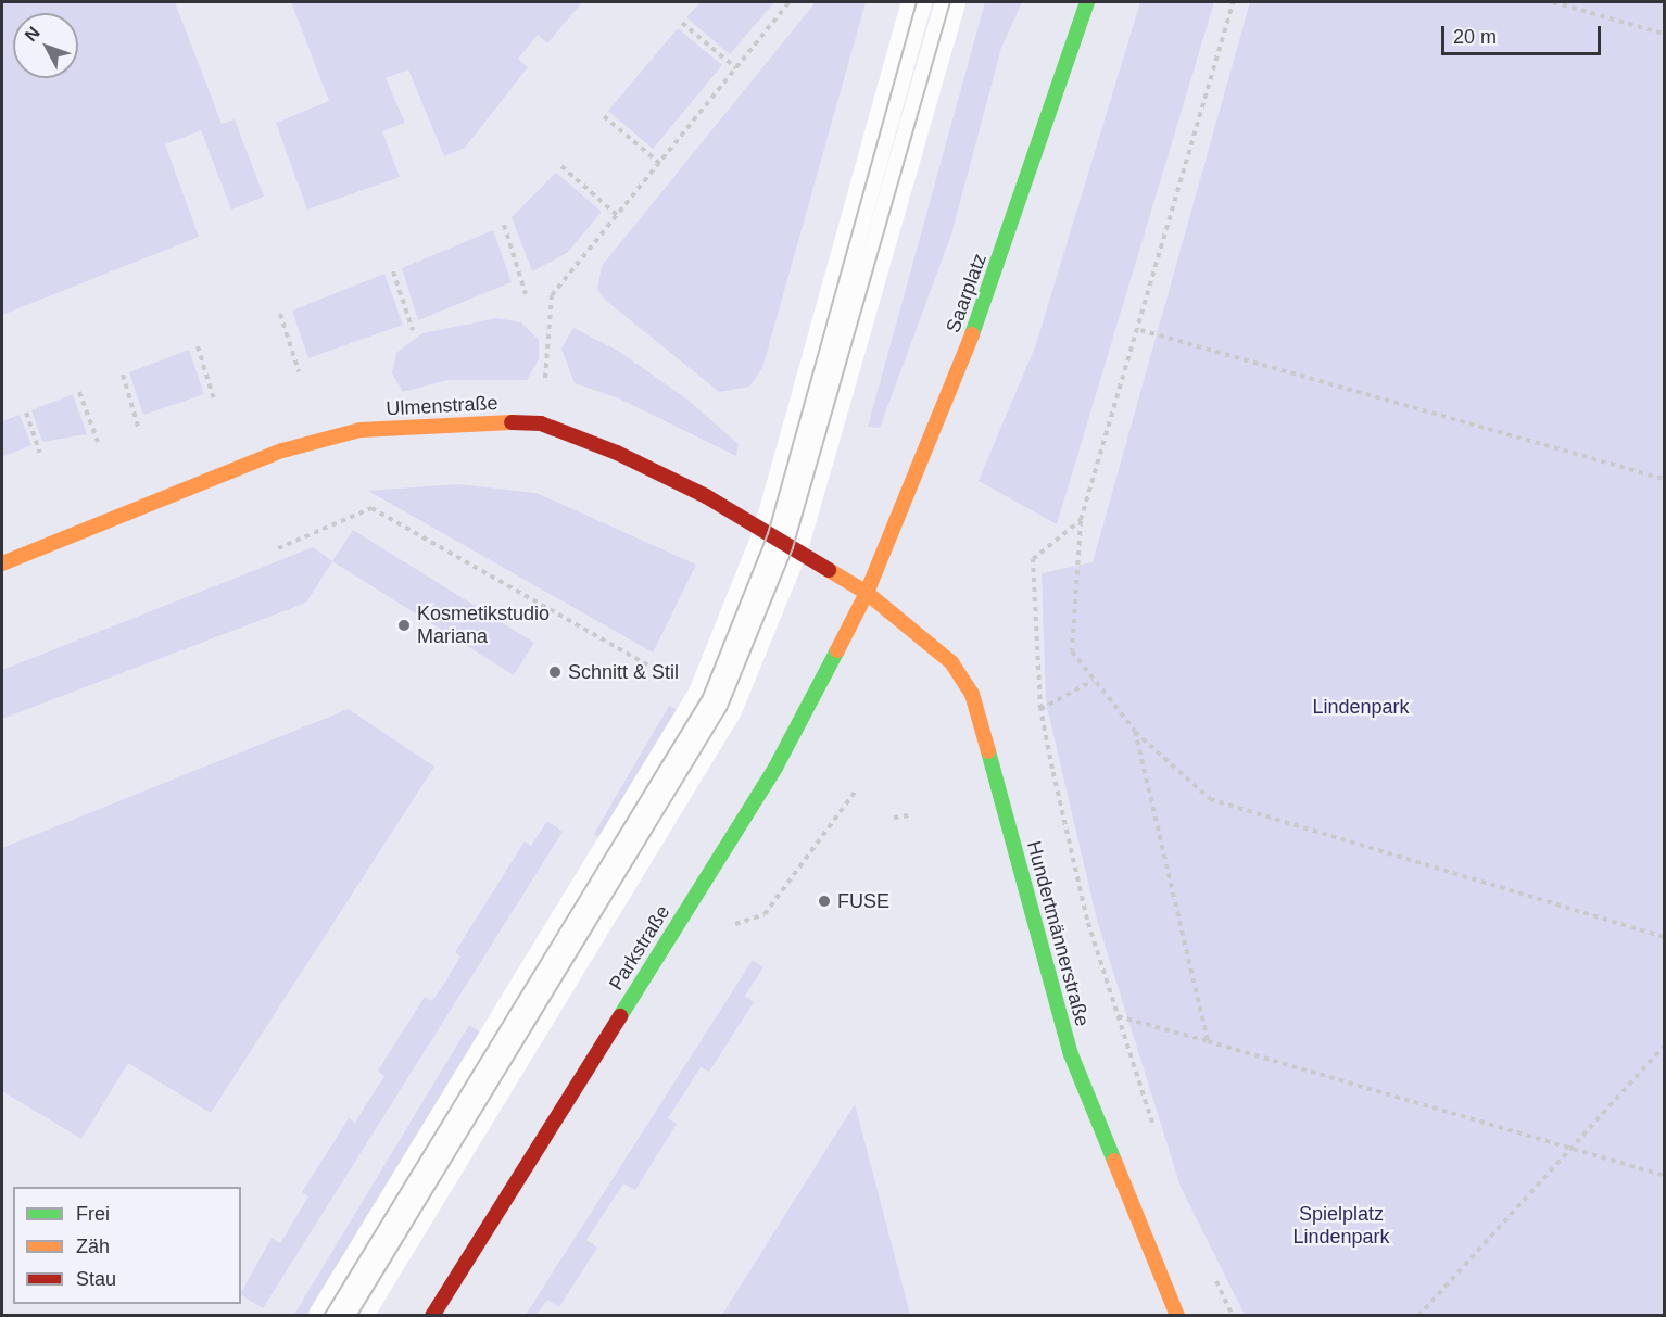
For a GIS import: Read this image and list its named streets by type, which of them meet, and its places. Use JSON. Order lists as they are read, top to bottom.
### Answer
{
  "streets": {
    "street": [
      "Saarplatz",
      "Ulmenstraße",
      "Hundertmännerstraße",
      "Parkstraße"
    ]
  },
  "crossings": [
    ["Saarplatz", "Ulmenstraße"],
    ["Saarplatz", "Hundertmännerstraße"],
    ["Saarplatz", "Parkstraße"],
    ["Ulmenstraße", "Hundertmännerstraße"],
    ["Ulmenstraße", "Parkstraße"],
    ["Hundertmännerstraße", "Parkstraße"]
  ],
  "parks": ["Lindenpark", "Spielplatz Lindenpark"],
  "places": ["Kosmetikstudio Mariana", "Schnitt & Stil", "FUSE"],
  "legend": ["Frei", "Zäh", "Stau"],
  "scale_bar": "20 m",
  "north": "top left"
}
